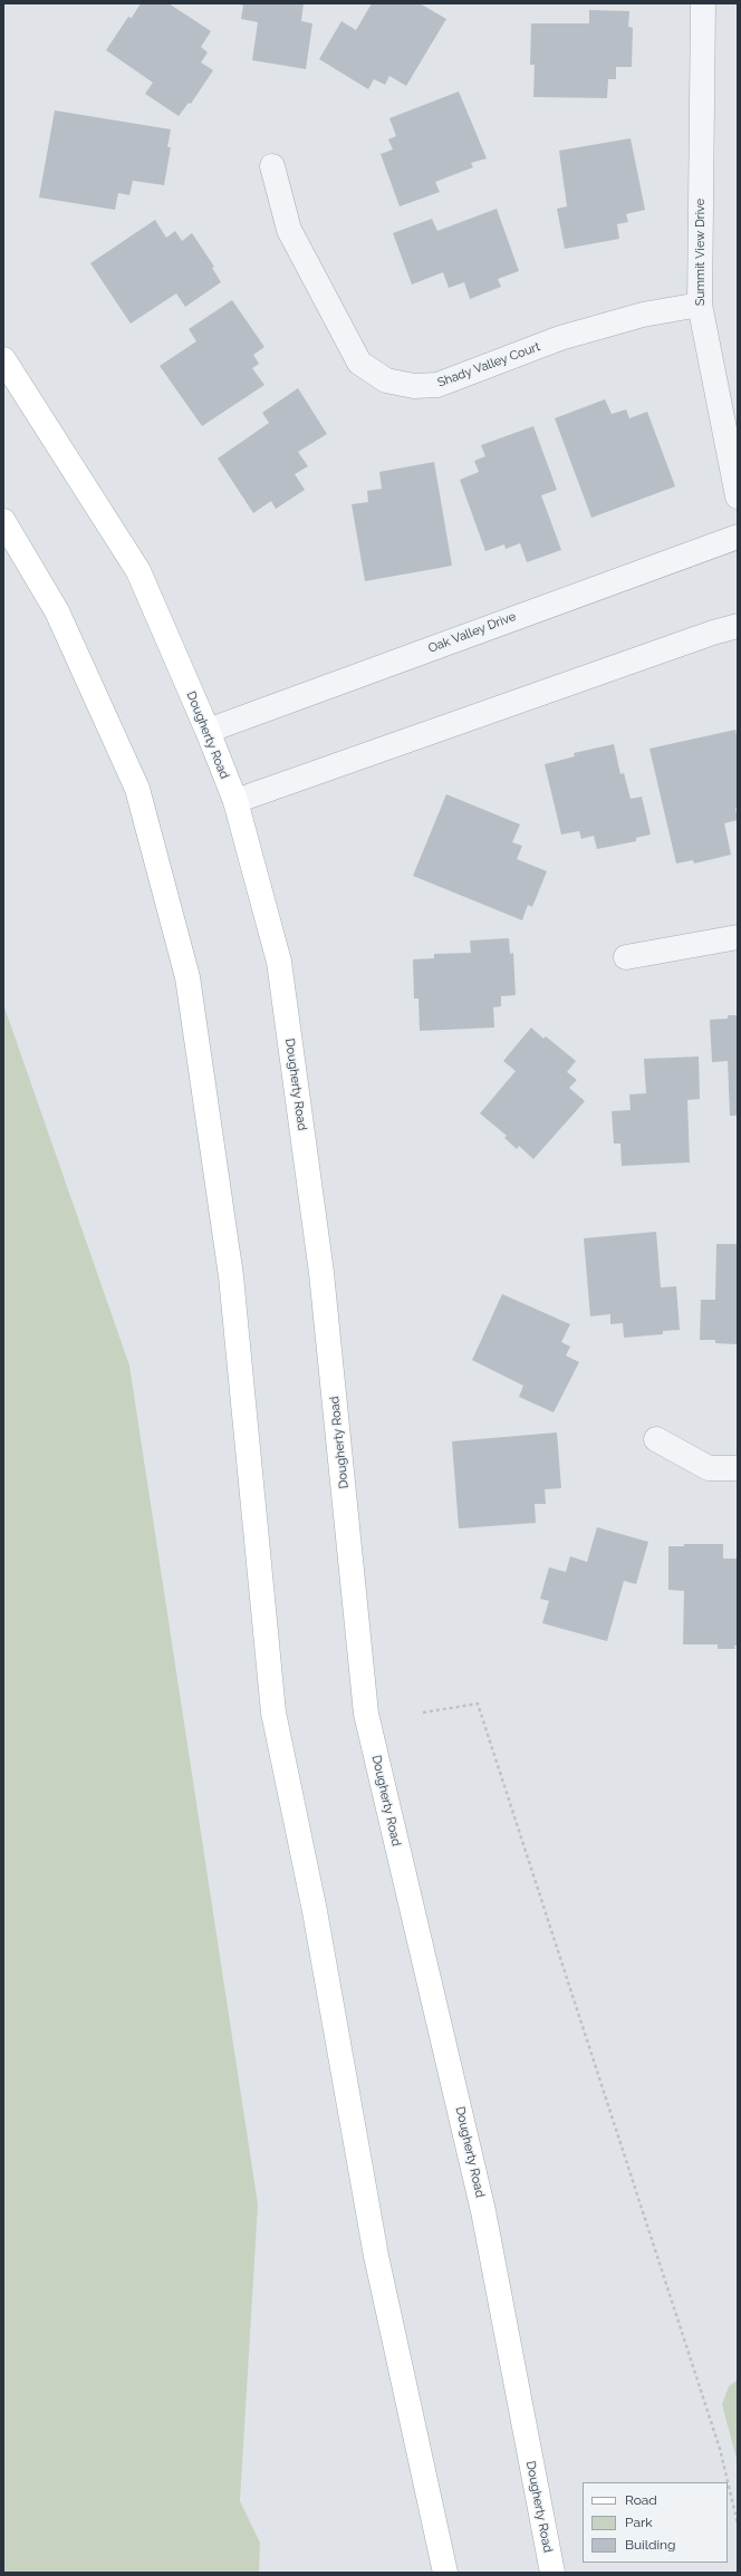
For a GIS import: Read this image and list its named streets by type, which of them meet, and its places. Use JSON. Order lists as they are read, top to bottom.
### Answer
{
  "streets": {
    "main road": ["Dougherty Road"],
    "street": ["Summit View Drive", "Shady Valley Court", "Oak Valley Drive"]
  },
  "crossings": [
    ["Summit View Drive", "Shady Valley Court"],
    ["Oak Valley Drive", "Dougherty Road"]
  ],
  "legend": ["Road", "Park", "Building"]
}
